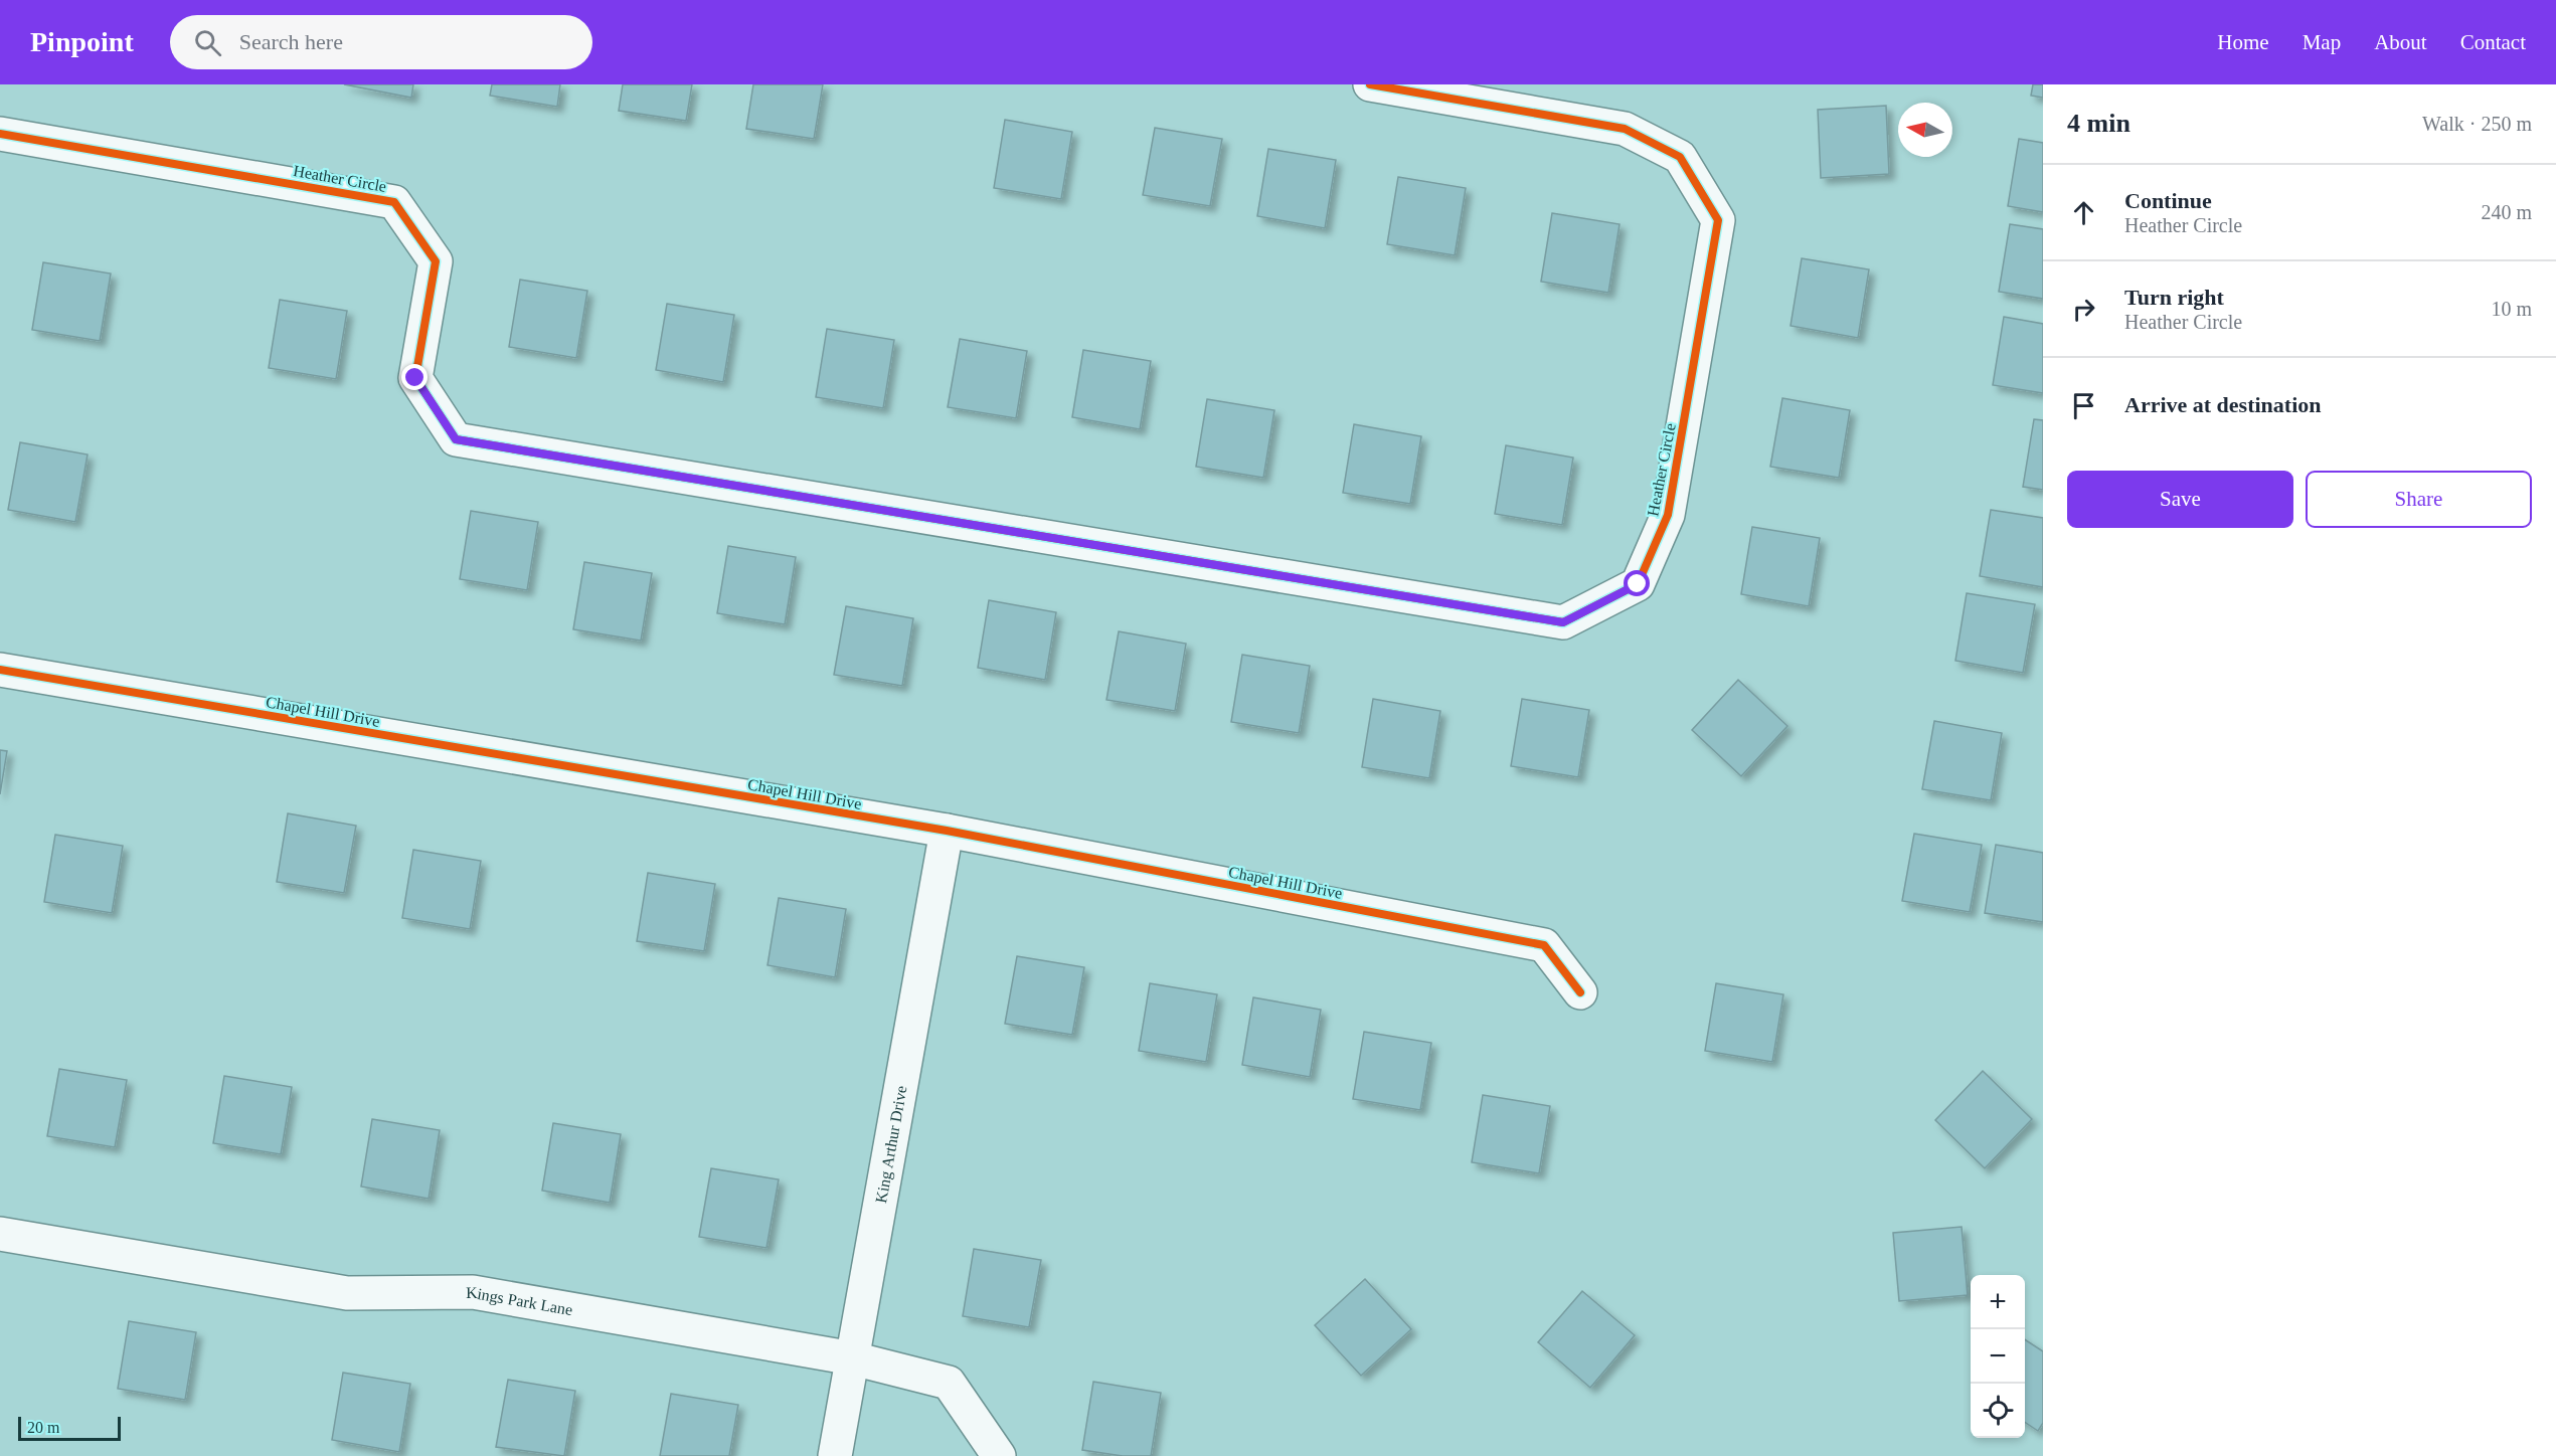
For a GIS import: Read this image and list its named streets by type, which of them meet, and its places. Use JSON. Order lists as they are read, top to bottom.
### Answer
{
  "streets": {
    "street": [
      "Heather Circle",
      "Chapel Hill Drive",
      "King Arthur Drive",
      "Kings Park Lane"
    ]
  },
  "crossings": [
    ["Chapel Hill Drive", "King Arthur Drive"],
    ["King Arthur Drive", "Kings Park Lane"]
  ],
  "scale_bar": "20 m",
  "north": "left",
  "page": {
    "header": "Pinpoint",
    "search": "Search here",
    "nav": [
      "Home",
      "Map",
      "About",
      "Contact"
    ],
    "heading": ["4 min", "Walk · 250 m"],
    "list": [
      ["Continue", "Heather Circle", "240 m"],
      ["Turn right", "Heather Circle", "10 m"],
      "Arrive at destination"
    ],
    "buttons": ["Save", "Share"],
    "map_buttons": ["+", "−"],
    "scale": "20 m"
  }
}
